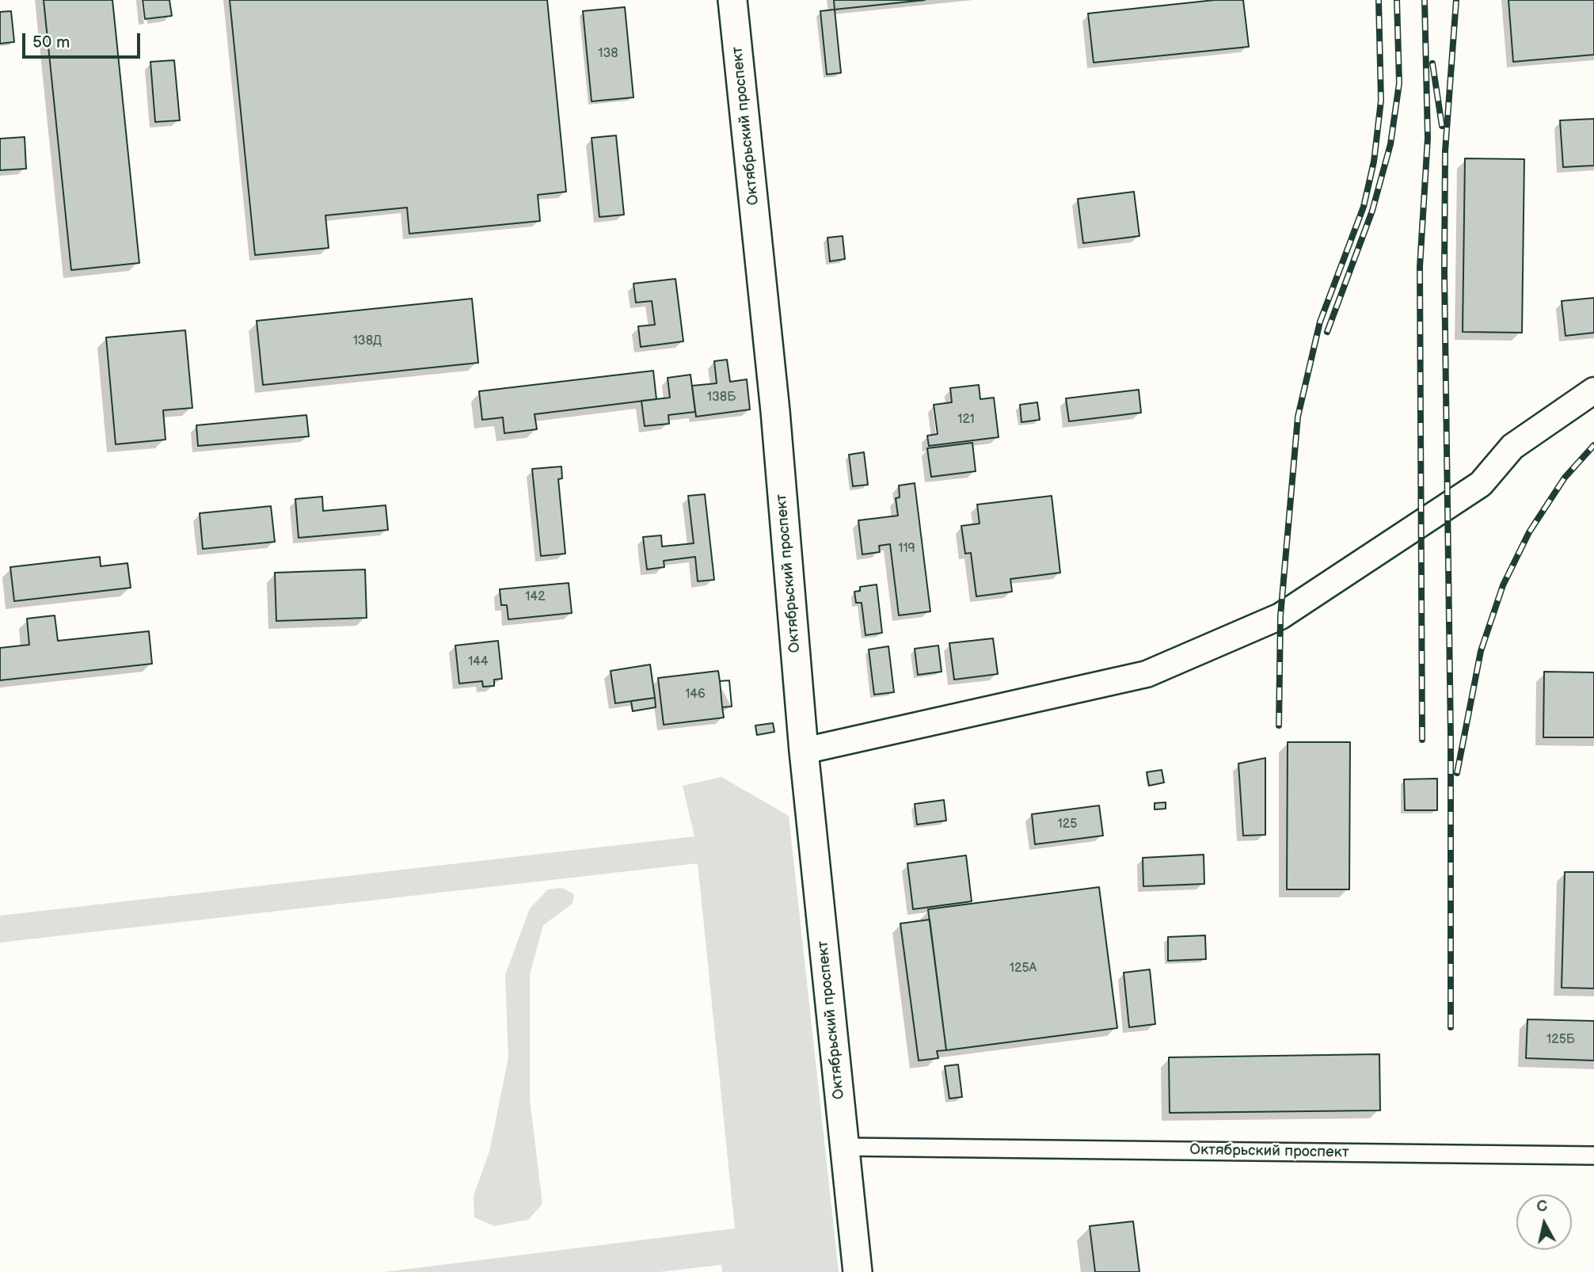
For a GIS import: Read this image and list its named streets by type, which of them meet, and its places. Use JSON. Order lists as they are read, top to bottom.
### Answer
{
  "streets": {
    "main road": ["Октябрьский проспект"]
  },
  "house_numbers": [
    "138",
    "138Д",
    "138Б",
    "121",
    "119",
    "142",
    "144",
    "146",
    "125",
    "125А",
    "125Б"
  ],
  "scale_bar": "50 m",
  "north": "top"
}
